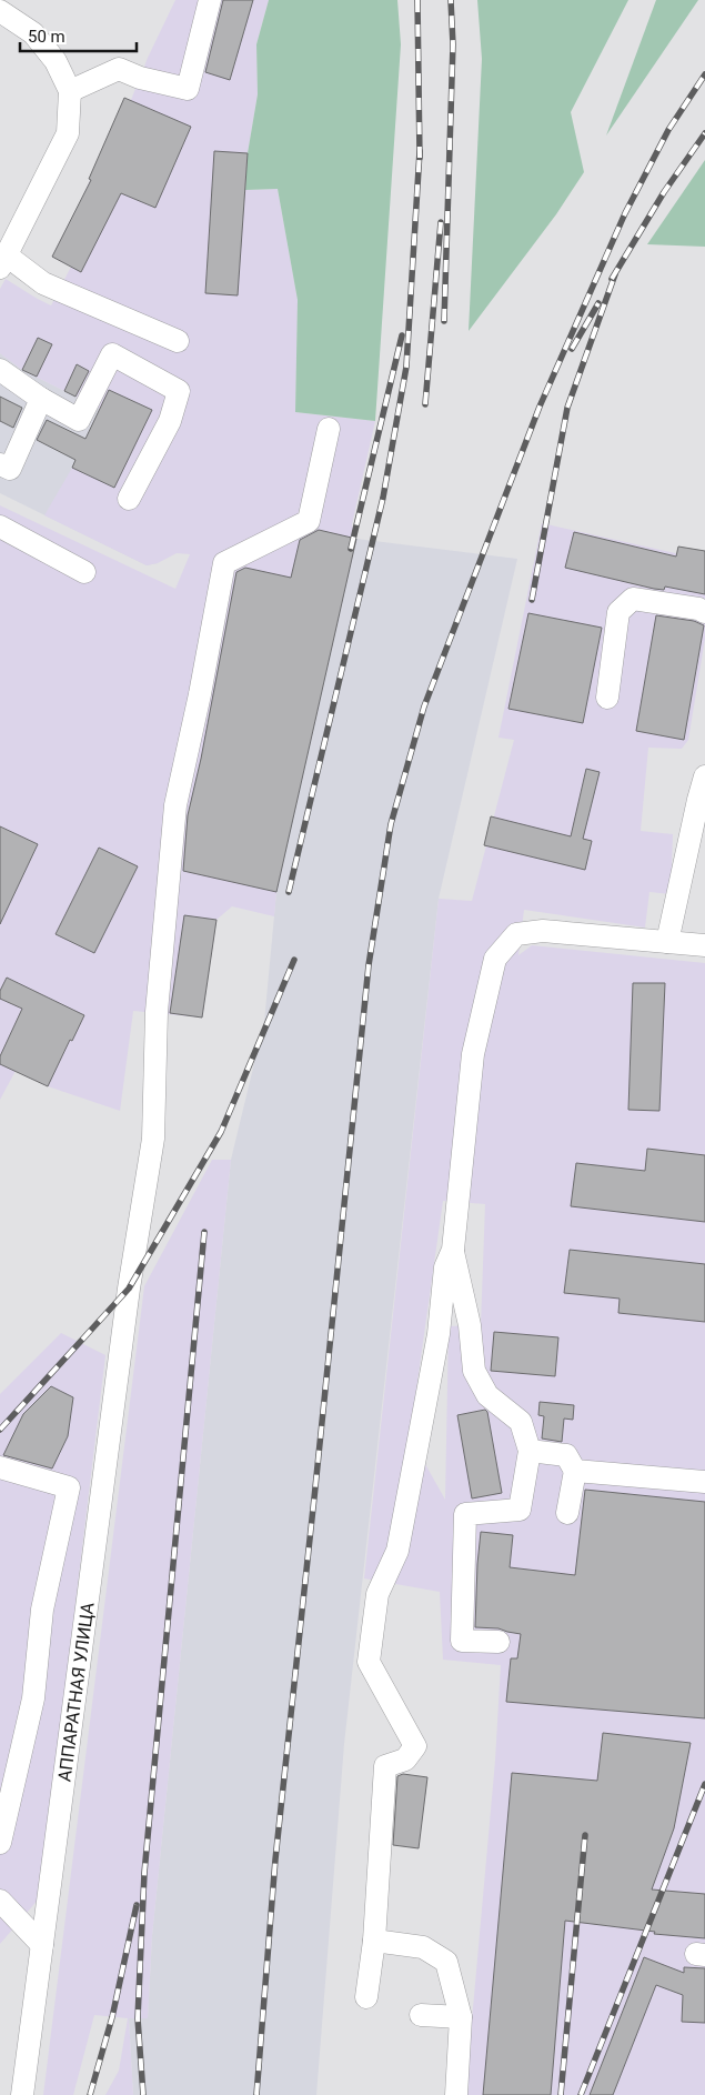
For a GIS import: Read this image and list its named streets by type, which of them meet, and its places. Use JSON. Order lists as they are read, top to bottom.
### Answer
{
  "streets": {
    "street": ["АППАРАТНАЯ УЛИЦА"]
  },
  "scale_bar": "50 m"
}
